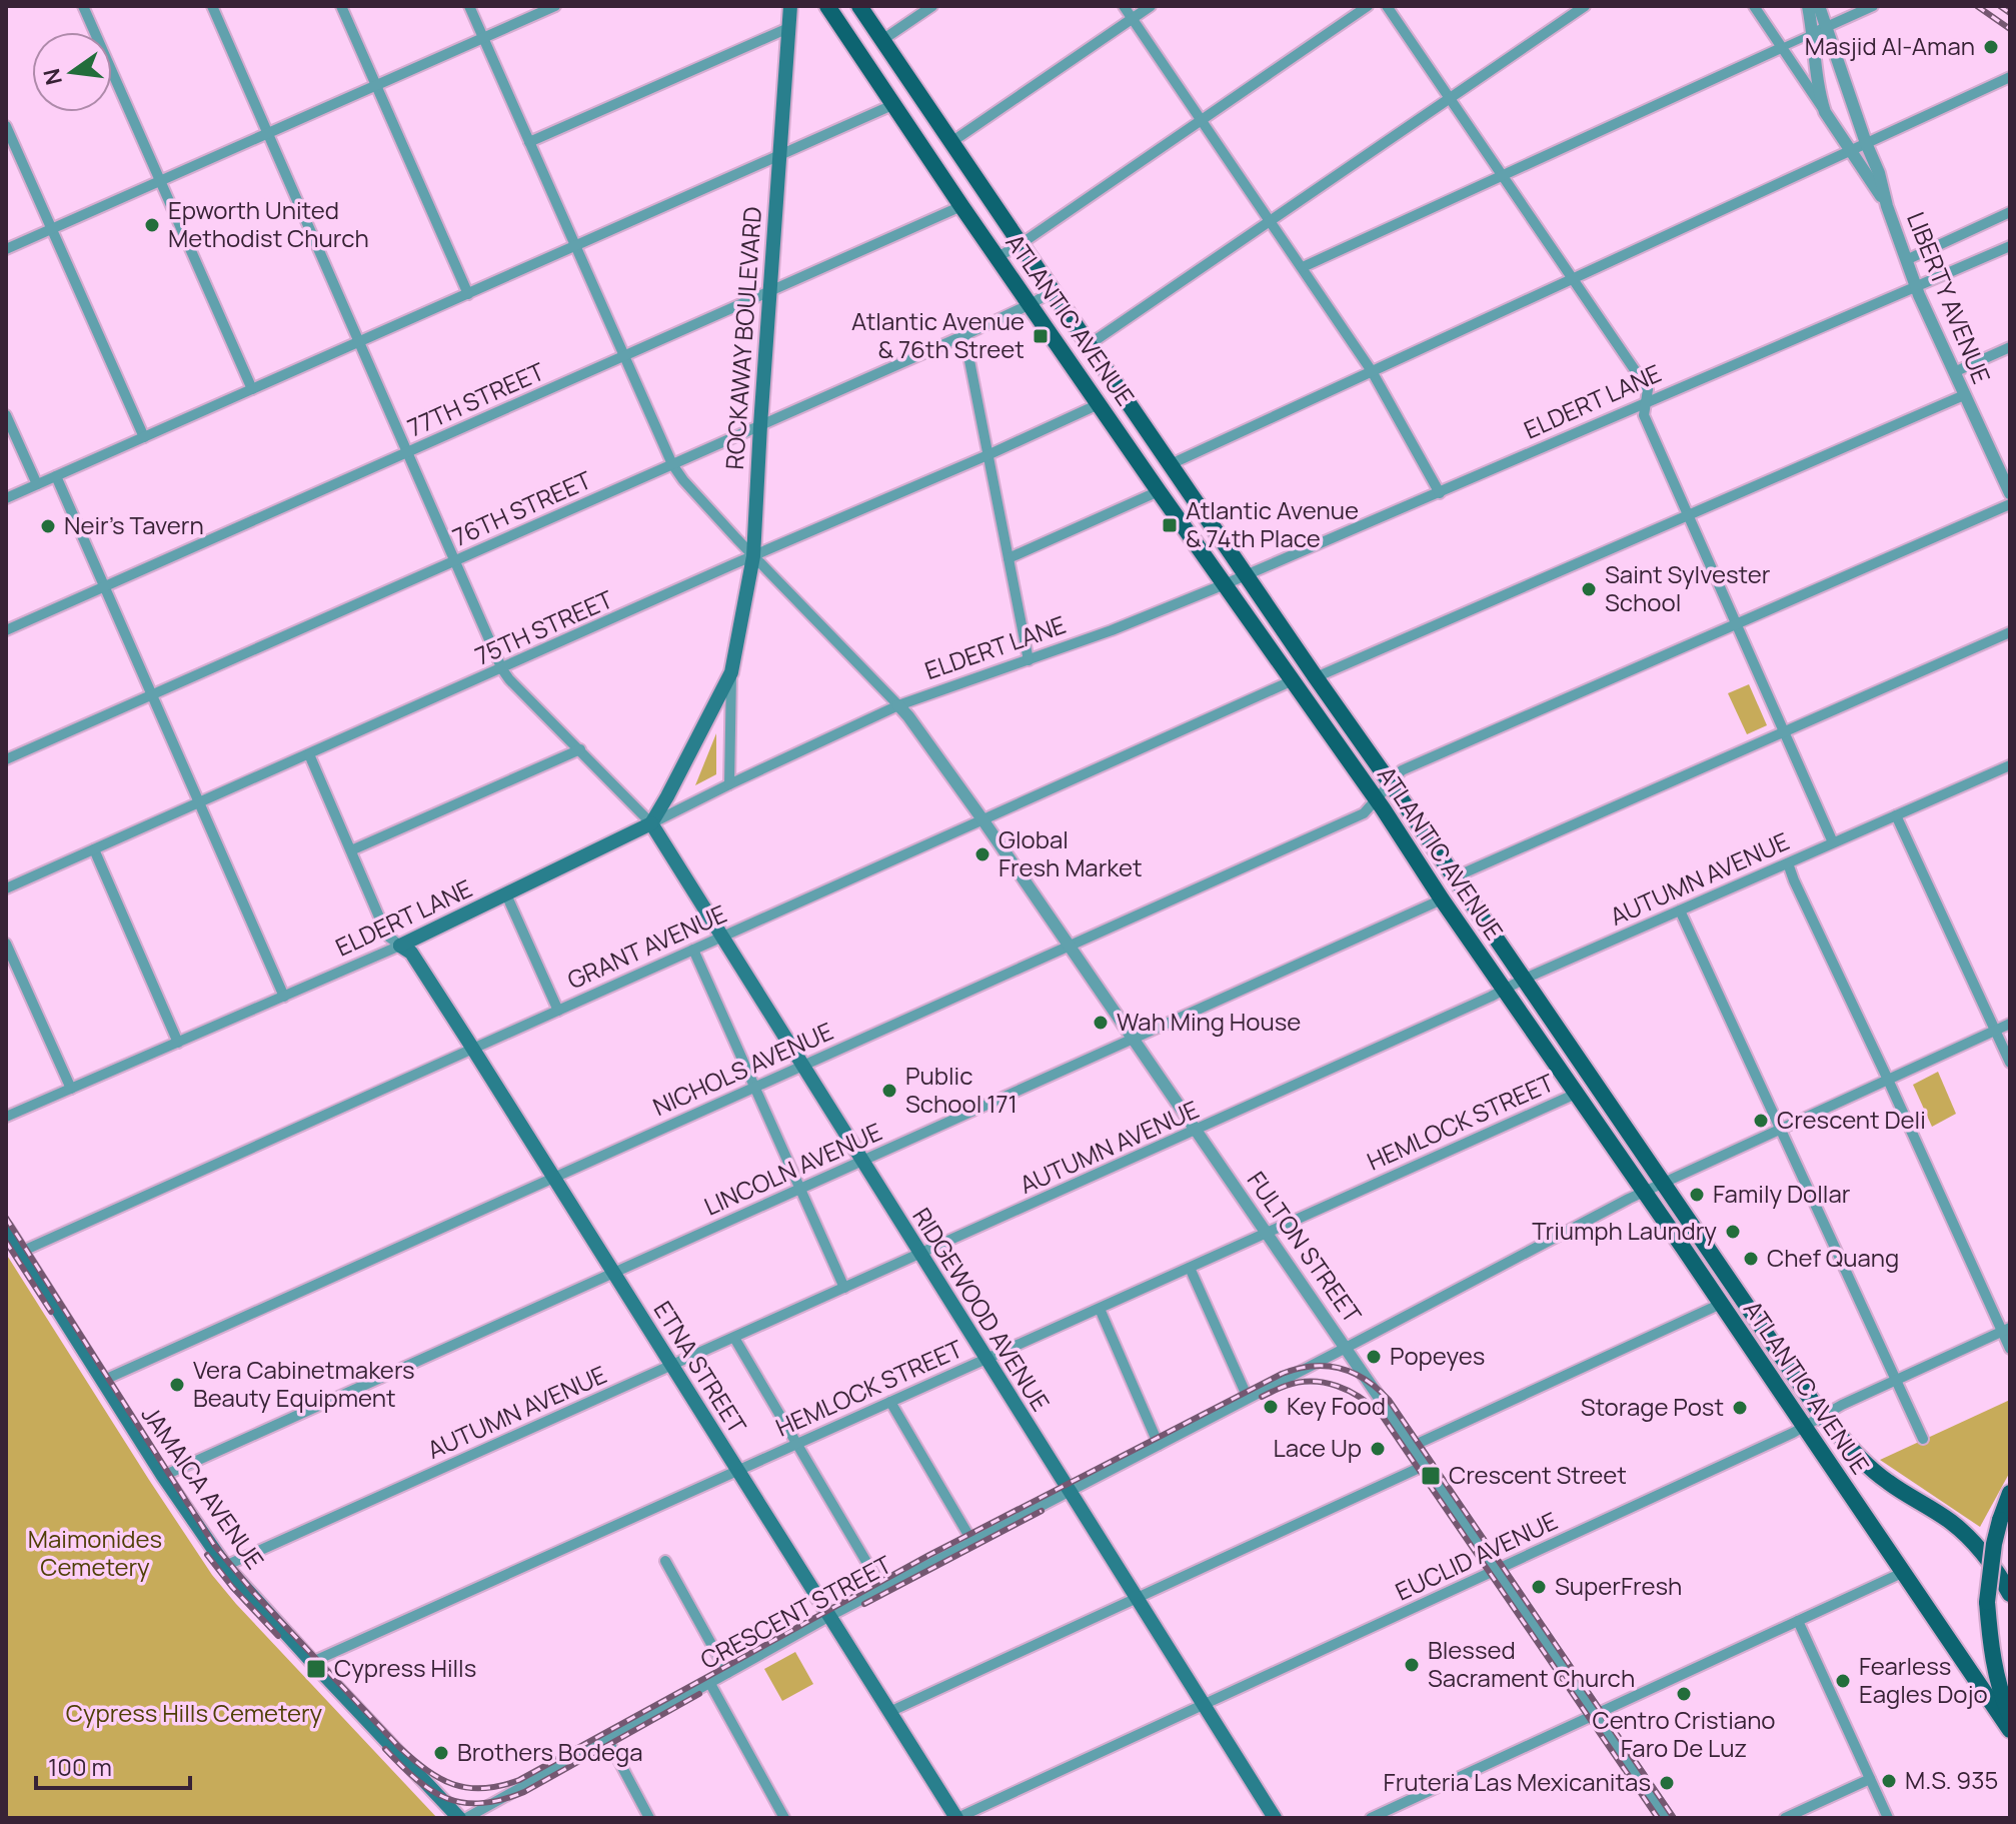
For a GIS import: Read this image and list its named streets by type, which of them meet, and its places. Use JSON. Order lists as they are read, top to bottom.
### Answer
{
  "streets": {
    "main road": [
      "ATLANTIC AVENUE",
      "ROCKAWAY BOULEVARD",
      "ELDERT LANE",
      "RIDGEWOOD AVENUE",
      "ETNA STREET",
      "JAMAICA AVENUE"
    ],
    "street": [
      "LIBERTY AVENUE",
      "77TH STREET",
      "76TH STREET",
      "75TH STREET",
      "AUTUMN AVENUE",
      "GRANT AVENUE",
      "NICHOLS AVENUE",
      "HEMLOCK STREET",
      "LINCOLN AVENUE",
      "FULTON STREET",
      "EUCLID AVENUE",
      "CRESCENT STREET"
    ]
  },
  "crossings": [
    ["LIBERTY AVENUE", "ELDERT LANE"],
    ["ATLANTIC AVENUE", "77TH STREET"],
    ["ATLANTIC AVENUE", "ELDERT LANE"],
    ["ATLANTIC AVENUE", "76TH STREET"],
    ["ATLANTIC AVENUE", "75TH STREET"],
    ["ATLANTIC AVENUE", "AUTUMN AVENUE"],
    ["ATLANTIC AVENUE", "GRANT AVENUE"],
    ["ATLANTIC AVENUE", "NICHOLS AVENUE"],
    ["ATLANTIC AVENUE", "HEMLOCK STREET"],
    ["ATLANTIC AVENUE", "LINCOLN AVENUE"],
    ["ATLANTIC AVENUE", "EUCLID AVENUE"],
    ["ATLANTIC AVENUE", "CRESCENT STREET"],
    ["ROCKAWAY BOULEVARD", "77TH STREET"],
    ["ROCKAWAY BOULEVARD", "ELDERT LANE"],
    ["ROCKAWAY BOULEVARD", "76TH STREET"],
    ["ROCKAWAY BOULEVARD", "75TH STREET"],
    ["ROCKAWAY BOULEVARD", "RIDGEWOOD AVENUE"],
    ["ELDERT LANE", "FULTON STREET"],
    ["ELDERT LANE", "RIDGEWOOD AVENUE"],
    ["ELDERT LANE", "ETNA STREET"],
    ["AUTUMN AVENUE", "FULTON STREET"],
    ["AUTUMN AVENUE", "RIDGEWOOD AVENUE"],
    ["AUTUMN AVENUE", "ETNA STREET"],
    ["AUTUMN AVENUE", "JAMAICA AVENUE"],
    ["GRANT AVENUE", "FULTON STREET"],
    ["GRANT AVENUE", "RIDGEWOOD AVENUE"],
    ["GRANT AVENUE", "ETNA STREET"],
    ["GRANT AVENUE", "JAMAICA AVENUE"],
    ["NICHOLS AVENUE", "FULTON STREET"],
    ["NICHOLS AVENUE", "RIDGEWOOD AVENUE"],
    ["NICHOLS AVENUE", "ETNA STREET"],
    ["NICHOLS AVENUE", "JAMAICA AVENUE"],
    ["HEMLOCK STREET", "FULTON STREET"],
    ["HEMLOCK STREET", "RIDGEWOOD AVENUE"],
    ["HEMLOCK STREET", "ETNA STREET"],
    ["HEMLOCK STREET", "JAMAICA AVENUE"],
    ["LINCOLN AVENUE", "FULTON STREET"],
    ["LINCOLN AVENUE", "RIDGEWOOD AVENUE"],
    ["LINCOLN AVENUE", "ETNA STREET"],
    ["LINCOLN AVENUE", "JAMAICA AVENUE"],
    ["FULTON STREET", "EUCLID AVENUE"],
    ["FULTON STREET", "CRESCENT STREET"],
    ["RIDGEWOOD AVENUE", "EUCLID AVENUE"],
    ["RIDGEWOOD AVENUE", "CRESCENT STREET"],
    ["ETNA STREET", "EUCLID AVENUE"],
    ["ETNA STREET", "CRESCENT STREET"]
  ],
  "parks": ["Maimonides Cemetery", "Cypress Hills Cemetery"],
  "places": {
    "other": [
      "Masjid Al-Aman",
      "Epworth United Methodist Church",
      "Neir's Tavern",
      "Saint Sylvester School",
      "Global Fresh Market",
      "Wah Ming House",
      "Public School 171",
      "Crescent Deli",
      "Family Dollar",
      "Triumph Laundry",
      "Chef Quang",
      "Popeyes",
      "Vera Cabinetmakers Beauty Equipment",
      "Key Food",
      "Storage Post",
      "Lace Up",
      "SuperFresh",
      "Blessed Sacrament Church",
      "Fearless Eagles Dojo",
      "Centro Cristiano Faro De Luz",
      "Brothers Bodega",
      "M.S. 935",
      "Fruteria Las Mexicanitas"
    ],
    "transit": [
      "Atlantic Avenue & 76th Street",
      "Atlantic Avenue & 74th Place",
      "Crescent Street",
      "Cypress Hills"
    ]
  },
  "scale_bar": "100 m",
  "north": "left"
}
